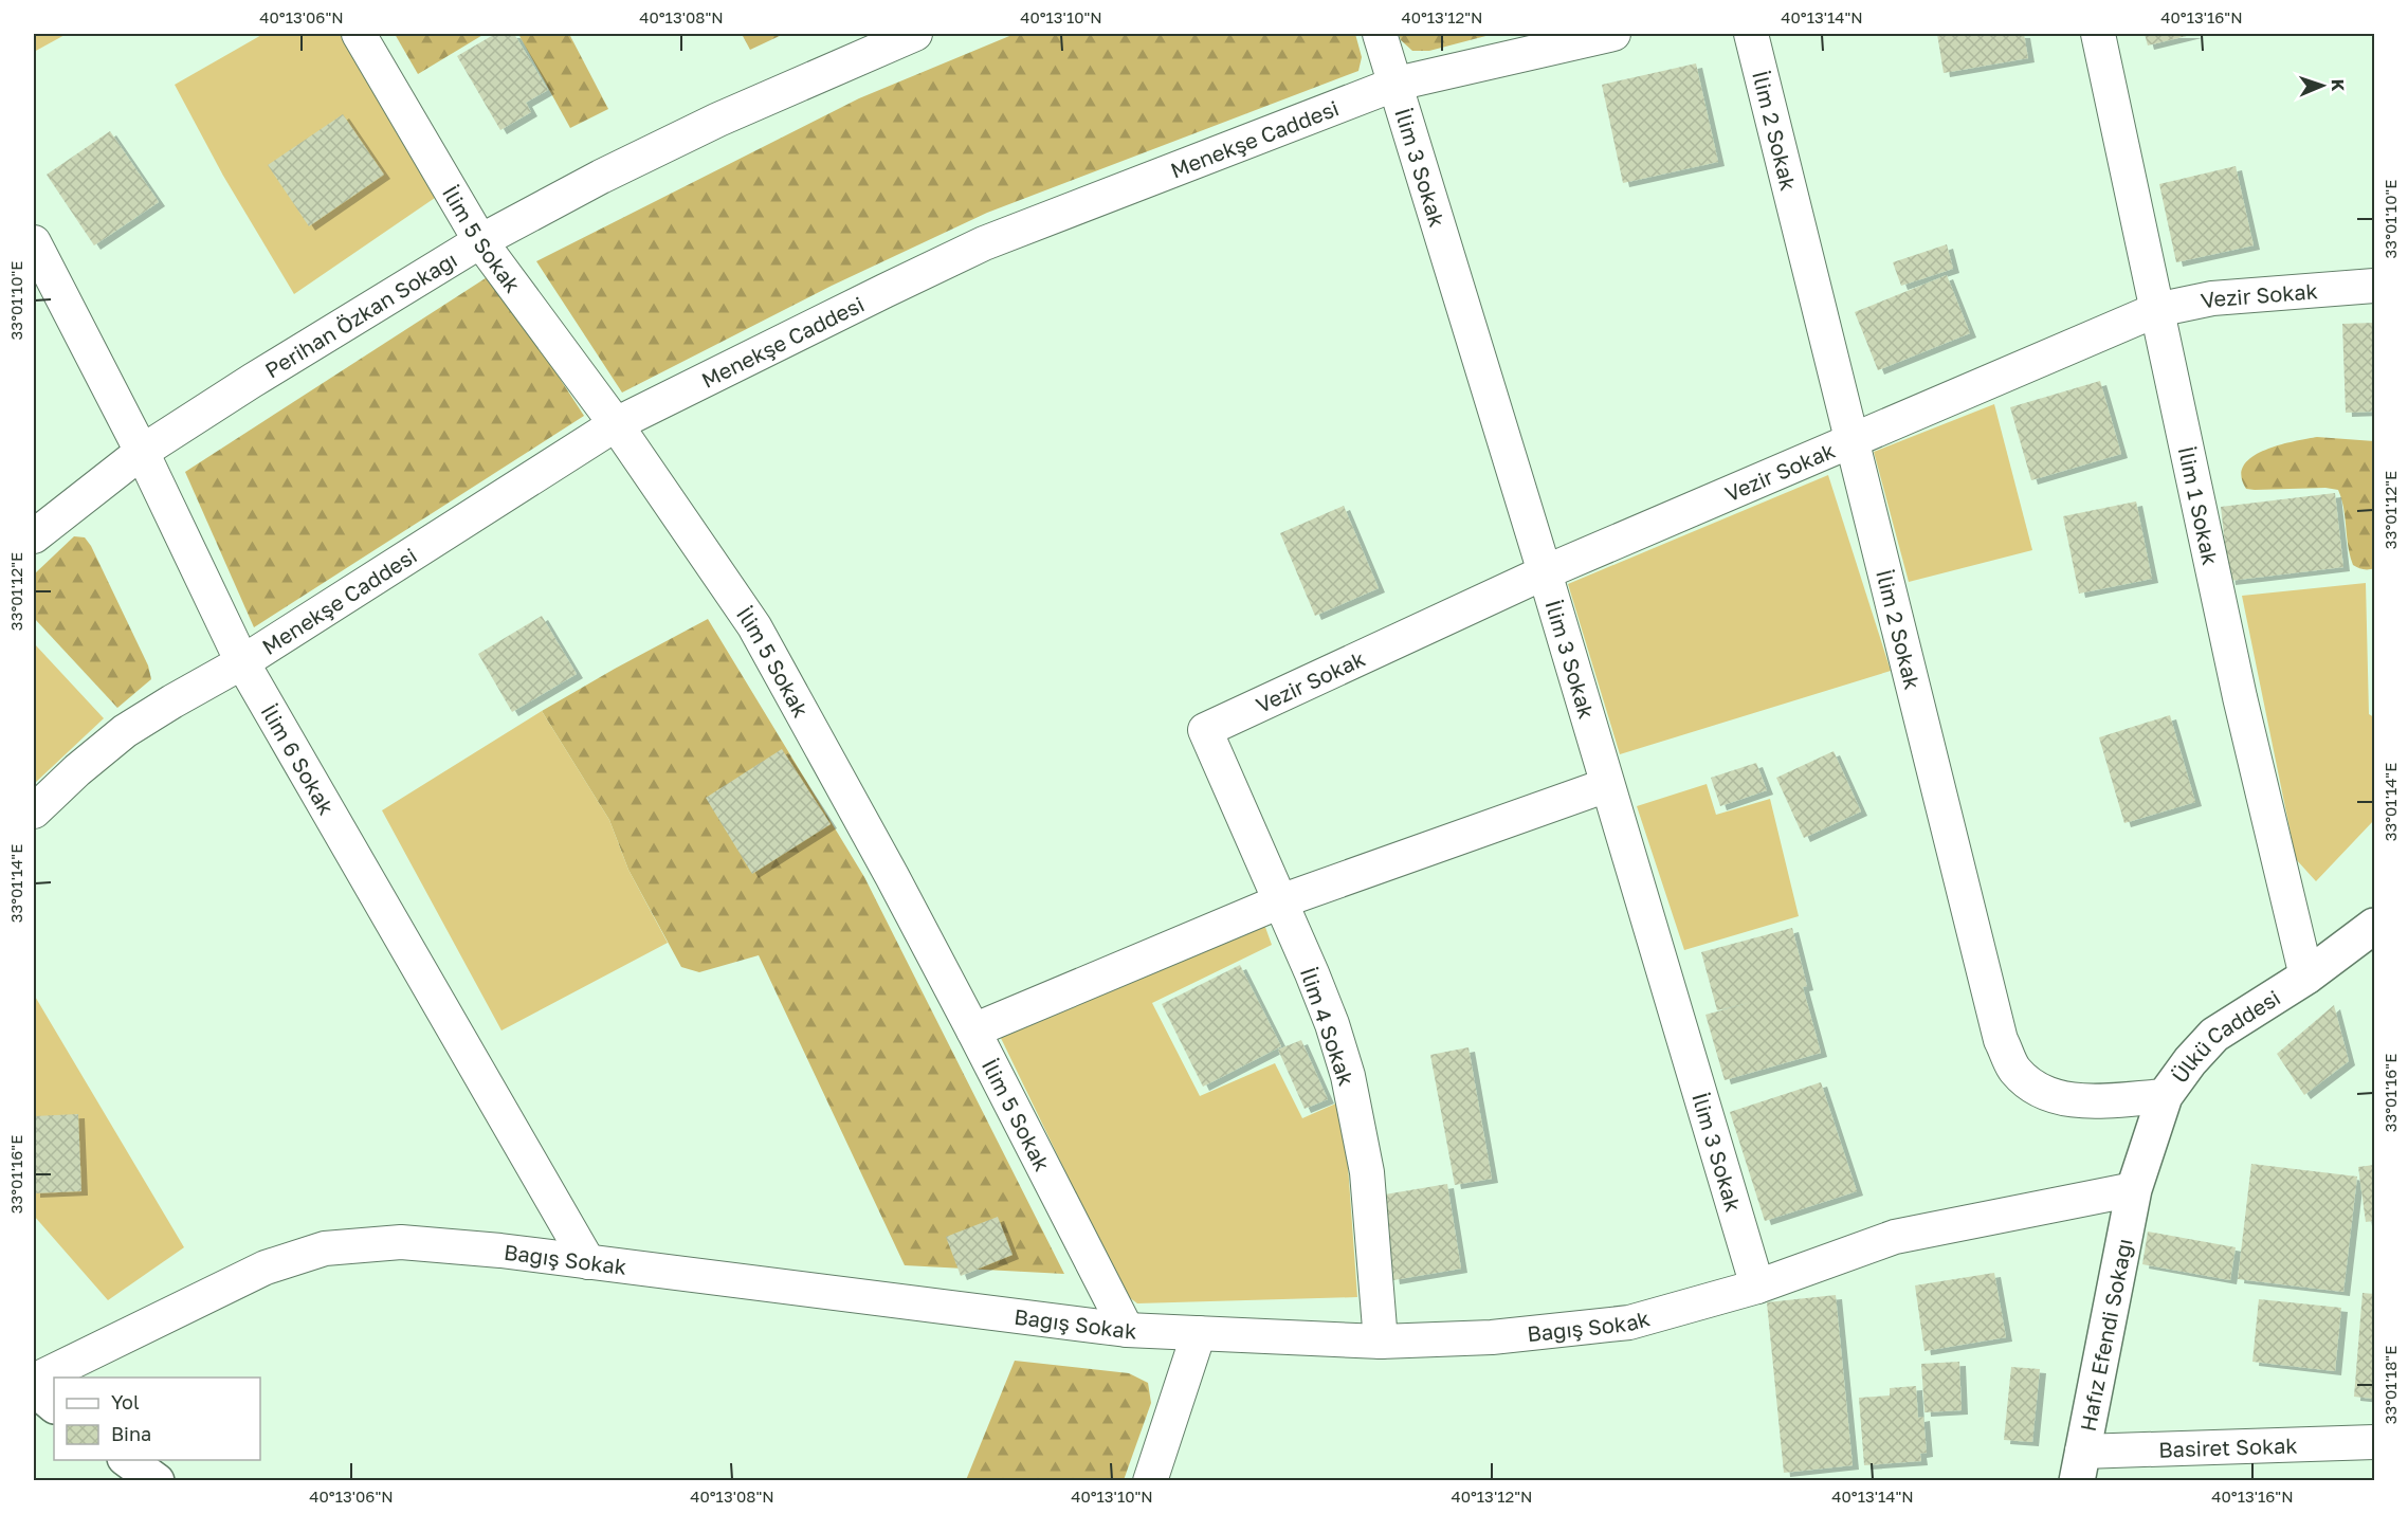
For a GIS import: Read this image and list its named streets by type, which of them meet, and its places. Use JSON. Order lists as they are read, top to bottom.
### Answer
{
  "streets": {
    "street": [
      "İlim 2 Sokak",
      "Menekşe Caddesi",
      "İlim 3 Sokak",
      "İlim 5 Sokak",
      "Vezir Sokak",
      "Perihan Özkan Sokağı",
      "İlim 1 Sokak",
      "İlim 6 Sokak",
      "İlim 4 Sokak",
      "Ülkü Caddesi",
      "Bağış Sokak",
      "Hafız Efendi Sokağı",
      "Basiret Sokak"
    ]
  },
  "crossings": [
    ["İlim 2 Sokak", "Vezir Sokak"],
    ["İlim 2 Sokak", "Ülkü Caddesi"],
    ["Menekşe Caddesi", "İlim 3 Sokak"],
    ["Menekşe Caddesi", "İlim 5 Sokak"],
    ["Menekşe Caddesi", "İlim 6 Sokak"],
    ["İlim 3 Sokak", "Vezir Sokak"],
    ["İlim 3 Sokak", "Bağış Sokak"],
    ["İlim 5 Sokak", "Perihan Özkan Sokağı"],
    ["İlim 5 Sokak", "Bağış Sokak"],
    ["Vezir Sokak", "İlim 1 Sokak"],
    ["Vezir Sokak", "İlim 4 Sokak"],
    ["Perihan Özkan Sokağı", "İlim 6 Sokak"],
    ["İlim 1 Sokak", "Ülkü Caddesi"],
    ["İlim 6 Sokak", "Bağış Sokak"],
    ["İlim 4 Sokak", "Bağış Sokak"],
    ["Ülkü Caddesi", "Bağış Sokak"],
    ["Ülkü Caddesi", "Hafız Efendi Sokağı"],
    ["Bağış Sokak", "Hafız Efendi Sokağı"],
    ["Hafız Efendi Sokağı", "Basiret Sokak"]
  ],
  "legend": ["Yol", "Bina"],
  "north": "right",
  "coordinates": [
    "40°13'06\"N",
    "40°13'08\"N",
    "40°13'10\"N",
    "40°13'12\"N",
    "40°13'14\"N",
    "40°13'16\"N",
    "33°01'10\"E",
    "33°01'12\"E",
    "33°01'14\"E",
    "33°01'16\"E",
    "33°01'18\"E"
  ]
}
